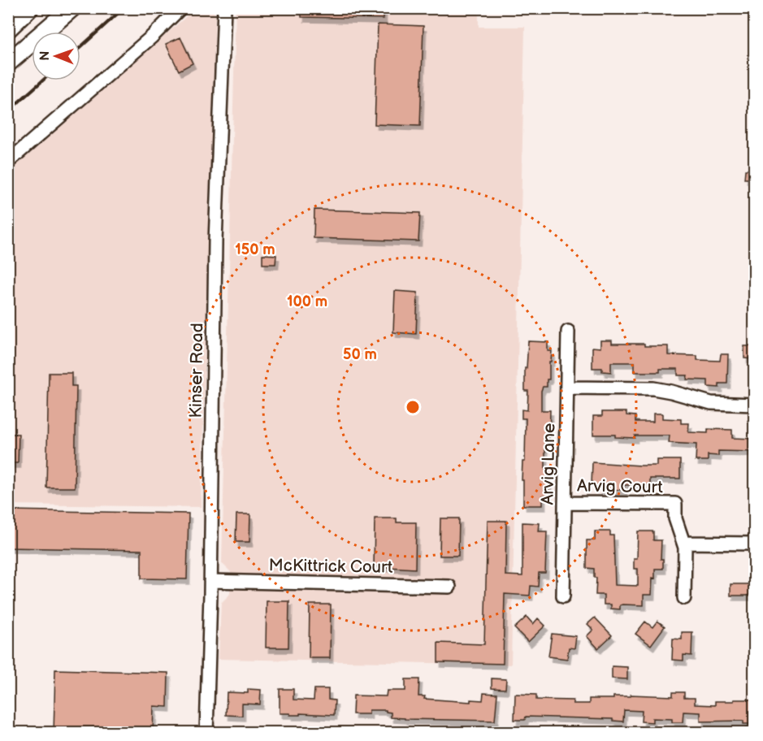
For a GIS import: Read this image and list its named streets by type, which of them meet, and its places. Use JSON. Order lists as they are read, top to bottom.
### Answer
{
  "streets": {
    "street": [
      "Kinser Road",
      "Arvig Lane",
      "Arvig Court",
      "McKittrick Court"
    ]
  },
  "crossings": [
    ["Kinser Road", "McKittrick Court"],
    ["Arvig Lane", "Arvig Court"]
  ],
  "north": "left",
  "rings": ["150 m", "100 m", "50 m"]
}
